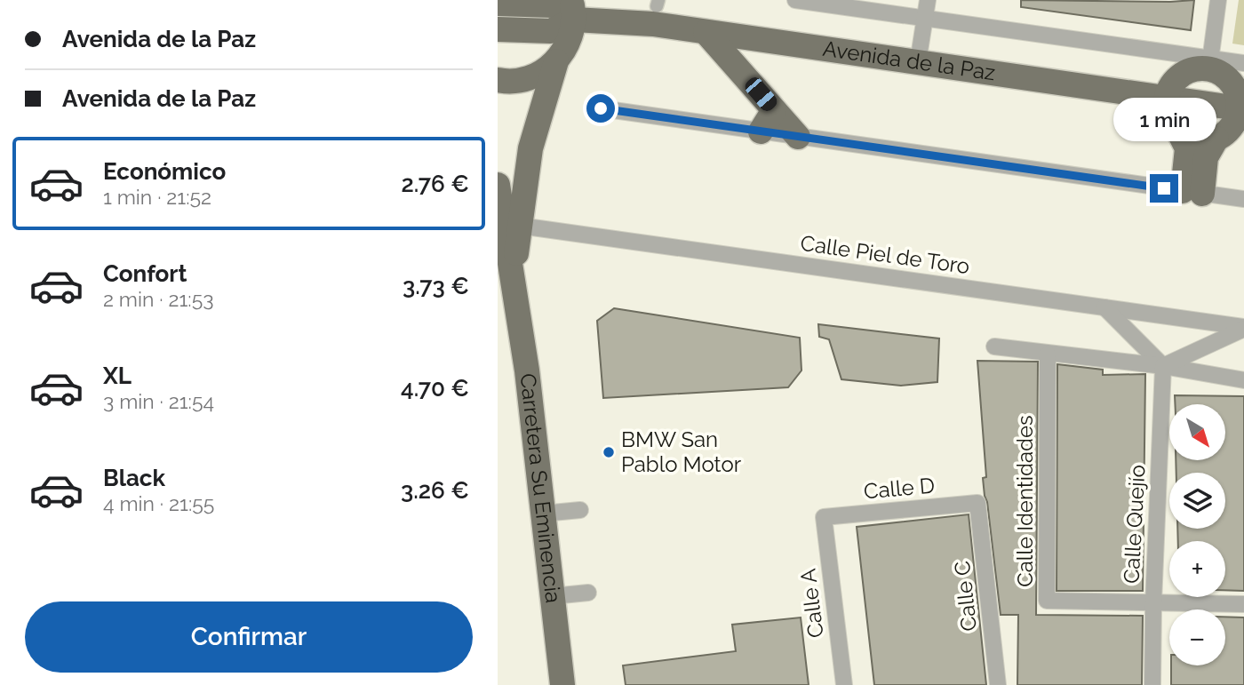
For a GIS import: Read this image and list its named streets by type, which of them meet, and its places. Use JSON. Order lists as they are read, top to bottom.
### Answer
{
  "streets": {
    "main road": ["Avenida de la Paz", "Carretera Su Eminencia"],
    "street": [
      "Calle Piel de Toro",
      "Calle D",
      "Calle Identidades",
      "Calle Quejío",
      "Calle C",
      "Calle A"
    ]
  },
  "crossings": [
    ["Avenida de la Paz", "Carretera Su Eminencia"],
    ["Calle Piel de Toro", "Carretera Su Eminencia"],
    ["Calle D", "Calle C"],
    ["Calle D", "Calle A"],
    ["Calle Identidades", "Calle Quejío"]
  ],
  "places": ["BMW San Pablo Motor"],
  "north": "bottom right",
  "page": {
    "banner": ["Avenida de la Paz", "Avenida de la Paz"],
    "bubble": "1 min",
    "list": [
      {
        "name": "Económico",
        "note": "1 min · 21:52",
        "value": "2.76 €"
      },
      {
        "name": "Confort",
        "note": "2 min · 21:53",
        "value": "3.73 €"
      },
      {
        "name": "XL",
        "note": "3 min · 21:54",
        "value": "4.70 €"
      },
      {
        "name": "Black",
        "note": "4 min · 21:55",
        "value": "3.26 €"
      }
    ],
    "map_buttons": ["+", "−"],
    "buttons": "Confirmar"
  }
}
